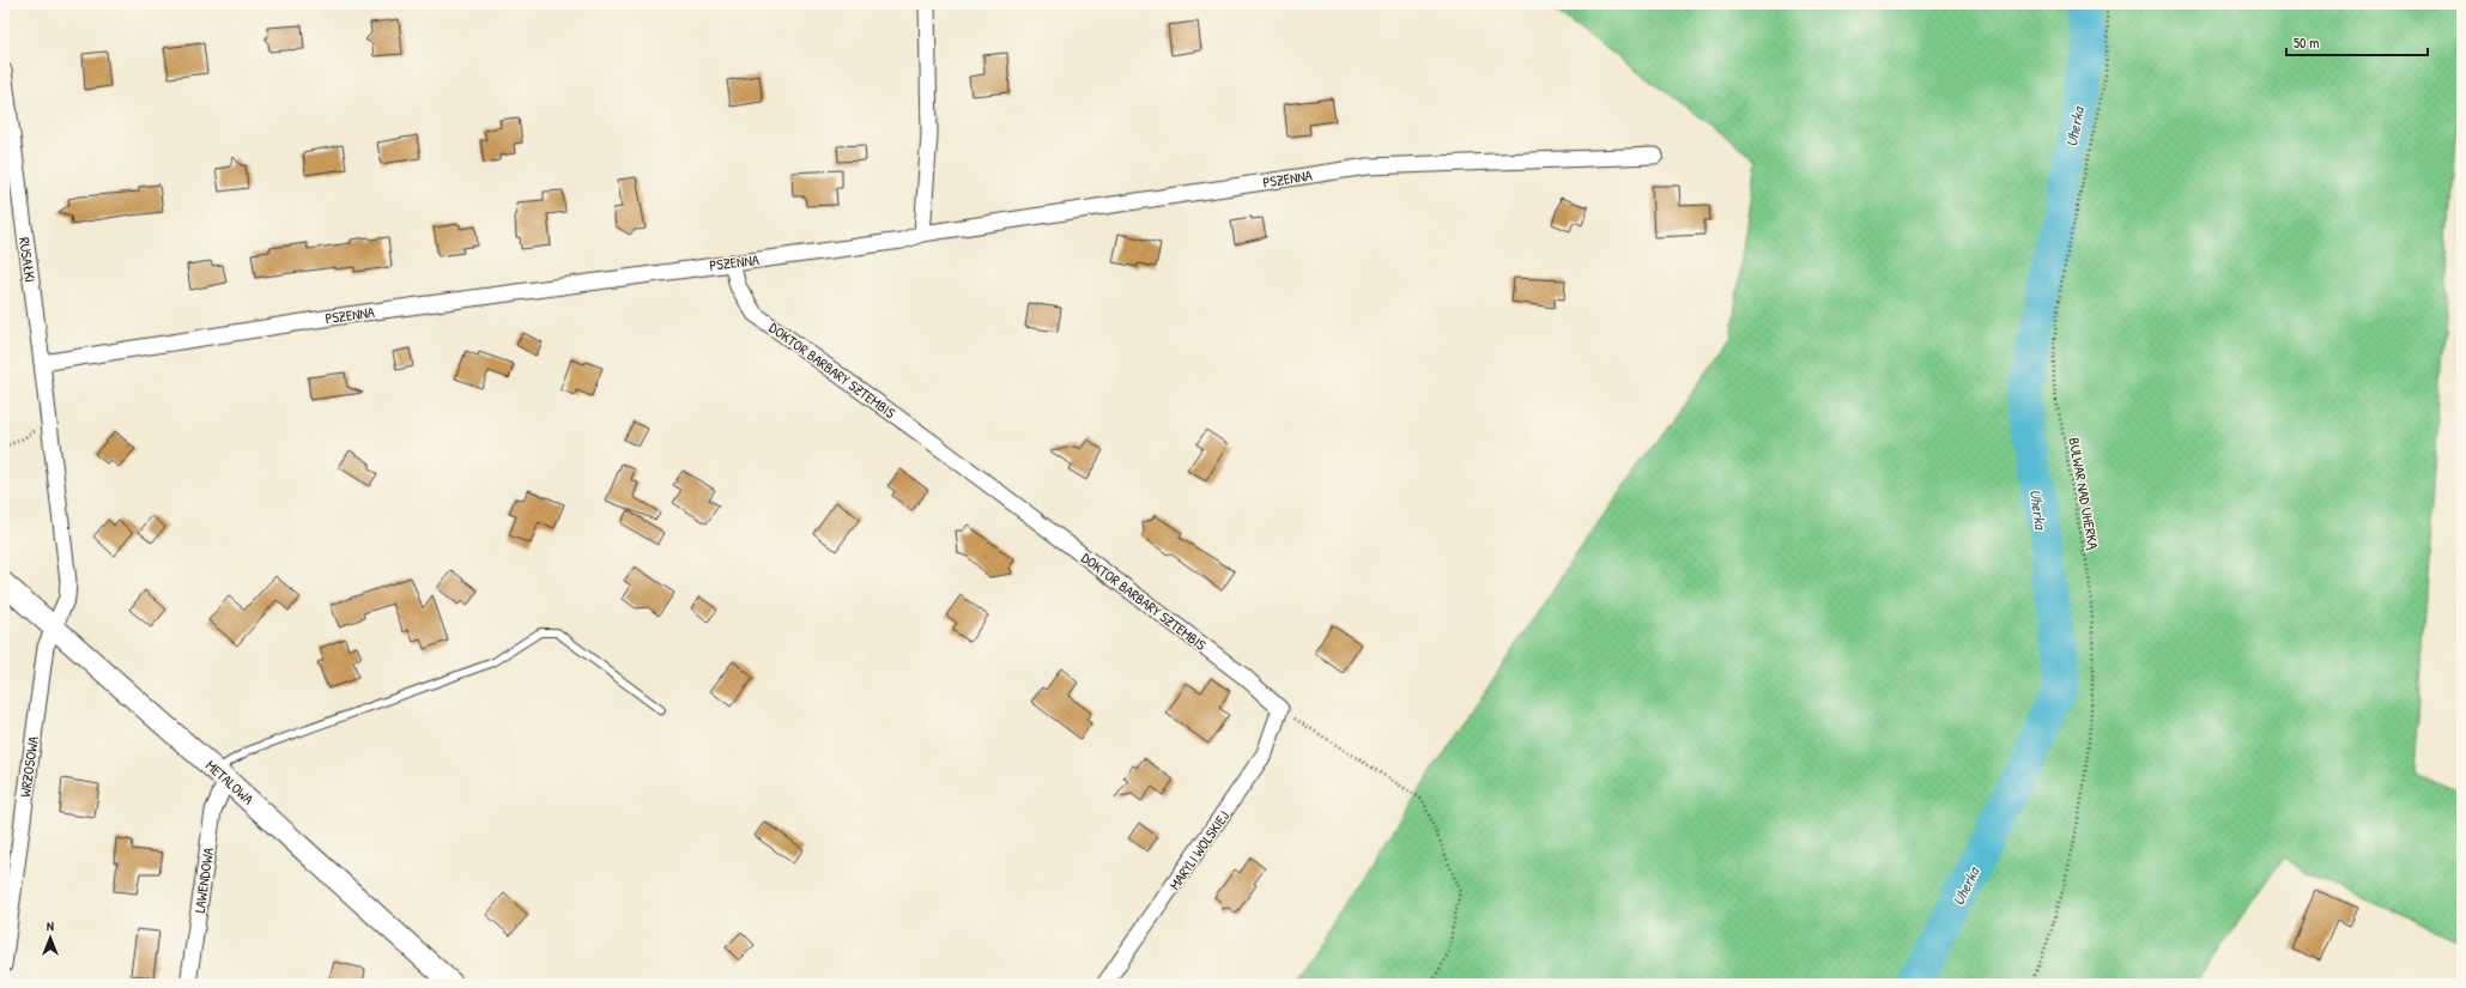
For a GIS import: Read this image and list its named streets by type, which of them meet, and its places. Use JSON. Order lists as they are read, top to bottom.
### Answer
{
  "streets": {
    "street": [
      "PSZENNA",
      "RUSAŁKI",
      "DOKTOR BARBARY SZTEMBIS",
      "WRZOSOWA",
      "METALOWA",
      "MARYLI WOLSKIEJ",
      "LAWENDOWA"
    ],
    "path": ["BULWAR NAD UHERKĄ"]
  },
  "crossings": [
    ["PSZENNA", "RUSAŁKI"],
    ["PSZENNA", "DOKTOR BARBARY SZTEMBIS"],
    ["DOKTOR BARBARY SZTEMBIS", "MARYLI WOLSKIEJ"],
    ["WRZOSOWA", "METALOWA"],
    ["METALOWA", "LAWENDOWA"]
  ],
  "water": ["Uherka"],
  "scale_bar": "50 m",
  "north": "top"
}
